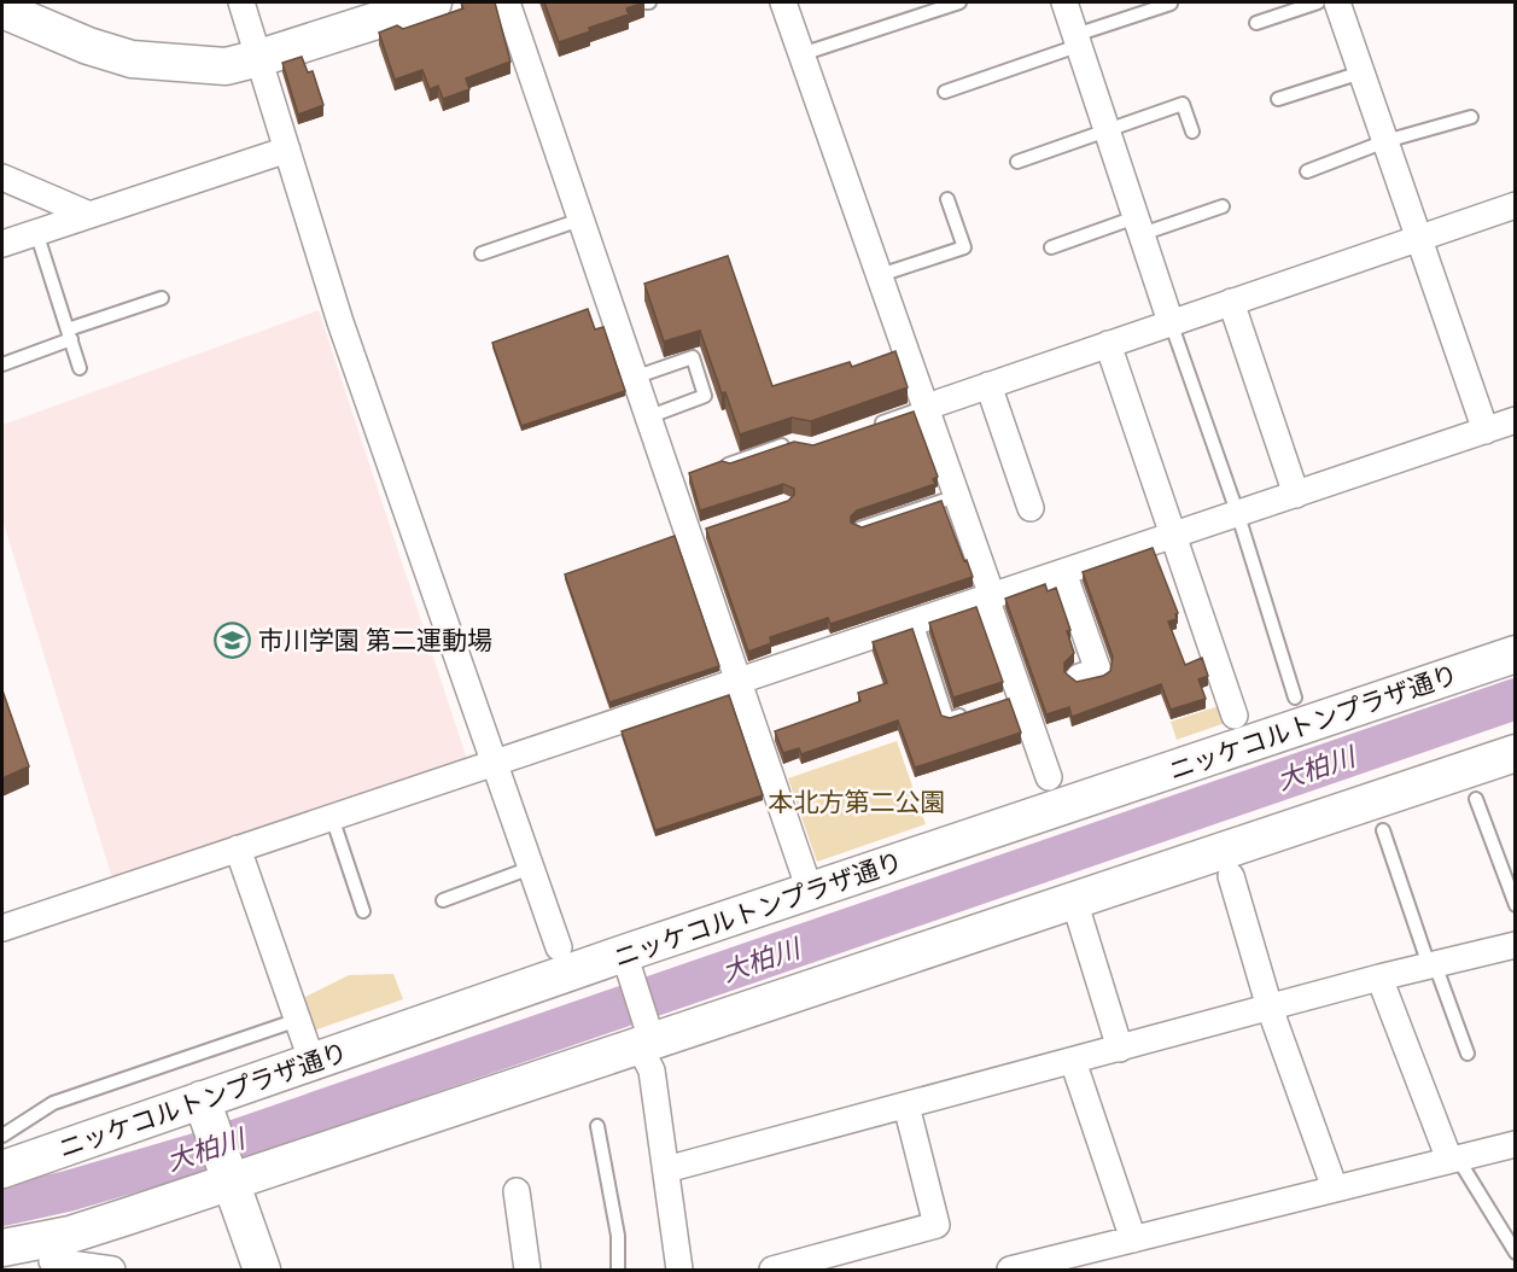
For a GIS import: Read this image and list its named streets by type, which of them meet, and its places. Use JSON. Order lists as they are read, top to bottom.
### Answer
{
  "streets": {
    "street": ["ニッケコルトンプラザ通り"]
  },
  "water": ["大柏川"],
  "parks": ["本北方第二公園"],
  "places": {
    "school or university": ["市川学園 第二運動場"]
  }
}
